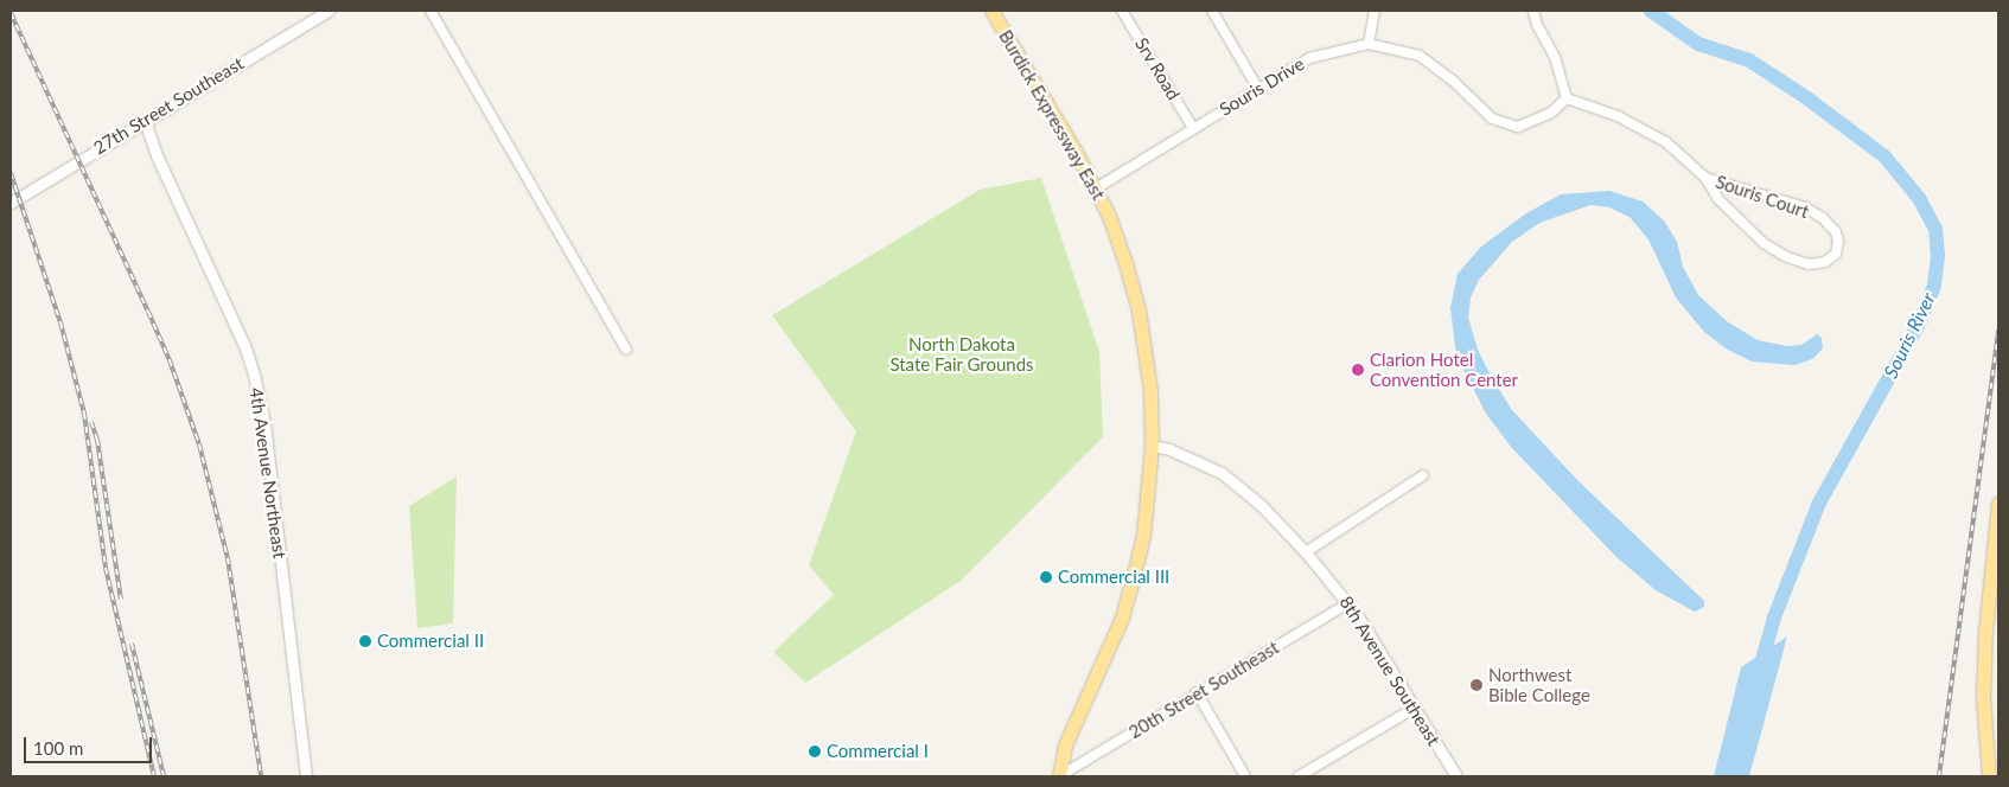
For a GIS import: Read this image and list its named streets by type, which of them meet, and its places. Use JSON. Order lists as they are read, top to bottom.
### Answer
{
  "streets": {
    "main road": ["Burdick Expressway East"],
    "street": [
      "Srv Road",
      "Souris Drive",
      "27th Street Southeast",
      "Souris Court",
      "4th Avenue Northeast",
      "8th Avenue Southeast",
      "20th Street Southeast"
    ]
  },
  "crossings": [
    ["Srv Road", "Souris Drive"],
    ["Souris Drive", "Burdick Expressway East"],
    ["Souris Drive", "Souris Court"],
    ["27th Street Southeast", "4th Avenue Northeast"],
    ["Burdick Expressway East", "8th Avenue Southeast"],
    ["Burdick Expressway East", "20th Street Southeast"],
    ["8th Avenue Southeast", "20th Street Southeast"]
  ],
  "water": ["Souris River"],
  "parks": ["North Dakota State Fair Grounds"],
  "places": [
    "Clarion Hotel Convention Center",
    "Commercial III",
    "Commercial II",
    "Northwest Bible College",
    "Commercial I"
  ],
  "scale_bar": "100 m"
}
